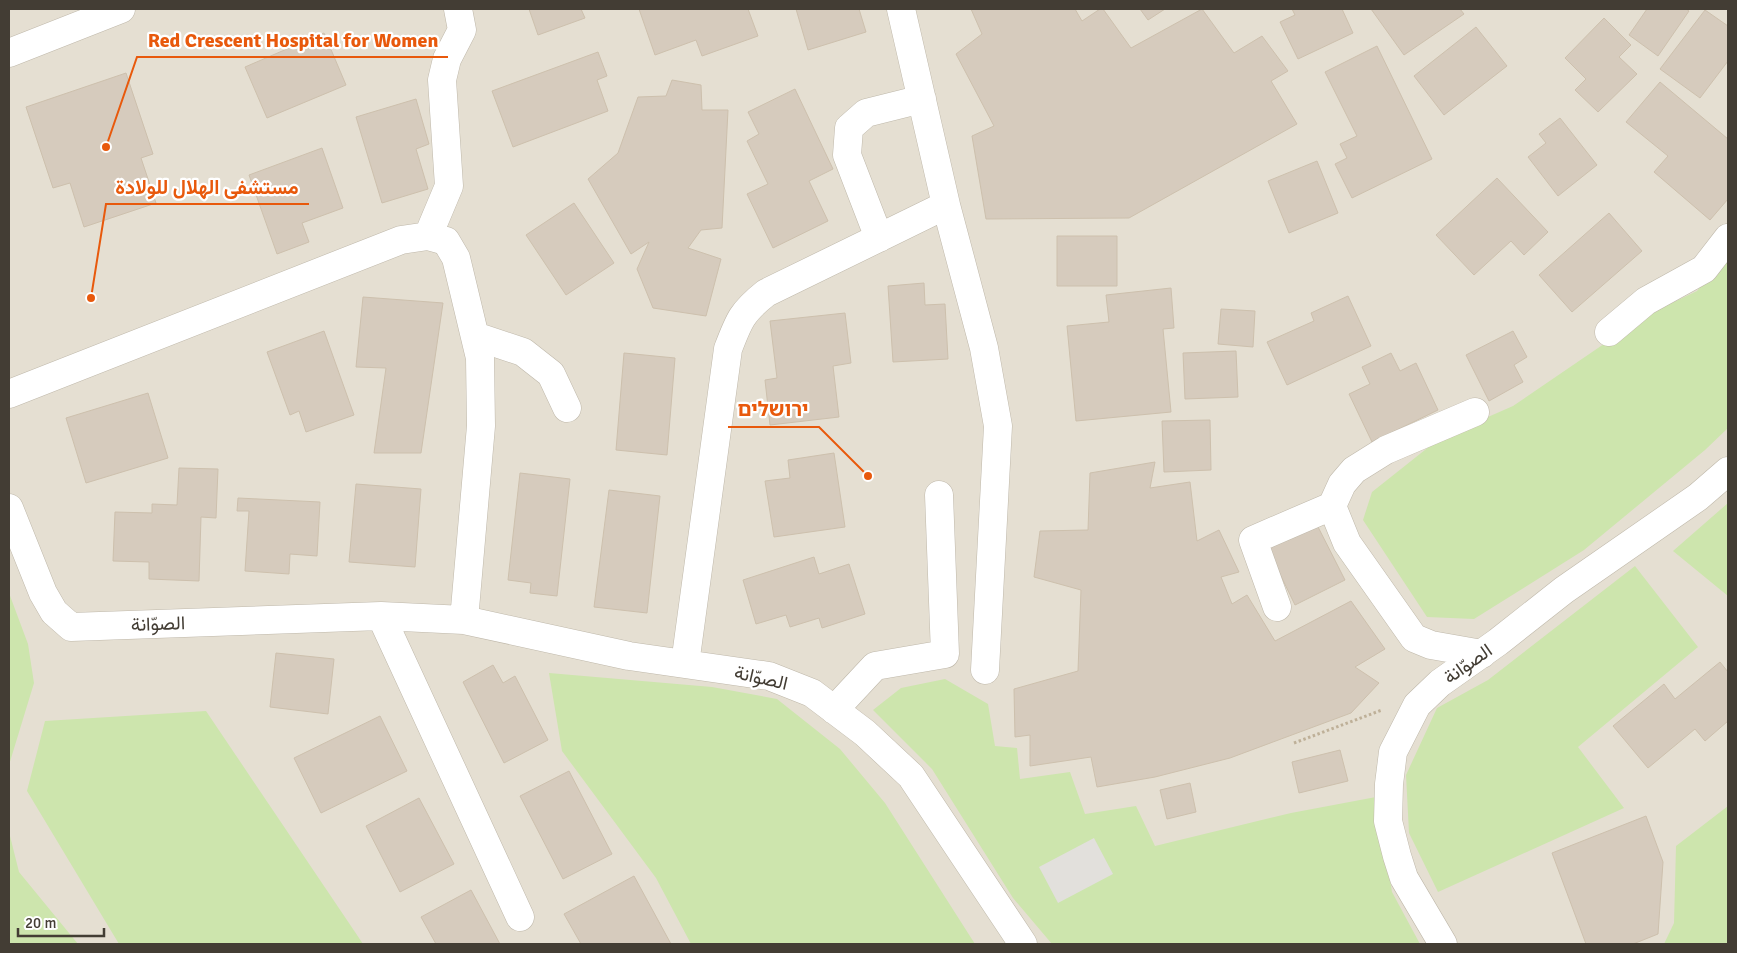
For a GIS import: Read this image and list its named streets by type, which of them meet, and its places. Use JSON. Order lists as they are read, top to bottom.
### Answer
{
  "streets": {
    "street": ["الصوّانة"]
  },
  "places": ["Red Crescent Hospital for Women", "مستشفى الهلال للولادة", "ירושלים"],
  "scale_bar": "20 m"
}
